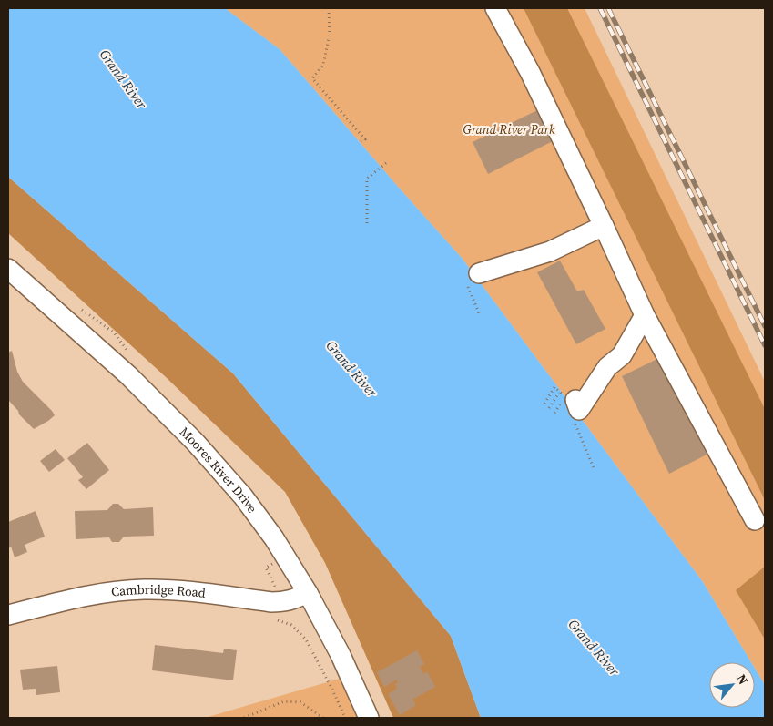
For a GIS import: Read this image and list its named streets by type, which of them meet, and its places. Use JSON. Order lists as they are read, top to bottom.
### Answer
{
  "streets": {
    "street": ["Moores River Drive", "Cambridge Road"]
  },
  "crossings": [
    ["Moores River Drive", "Cambridge Road"]
  ],
  "water": ["Grand River"],
  "parks": ["Grand River Park"],
  "north": "top right"
}
